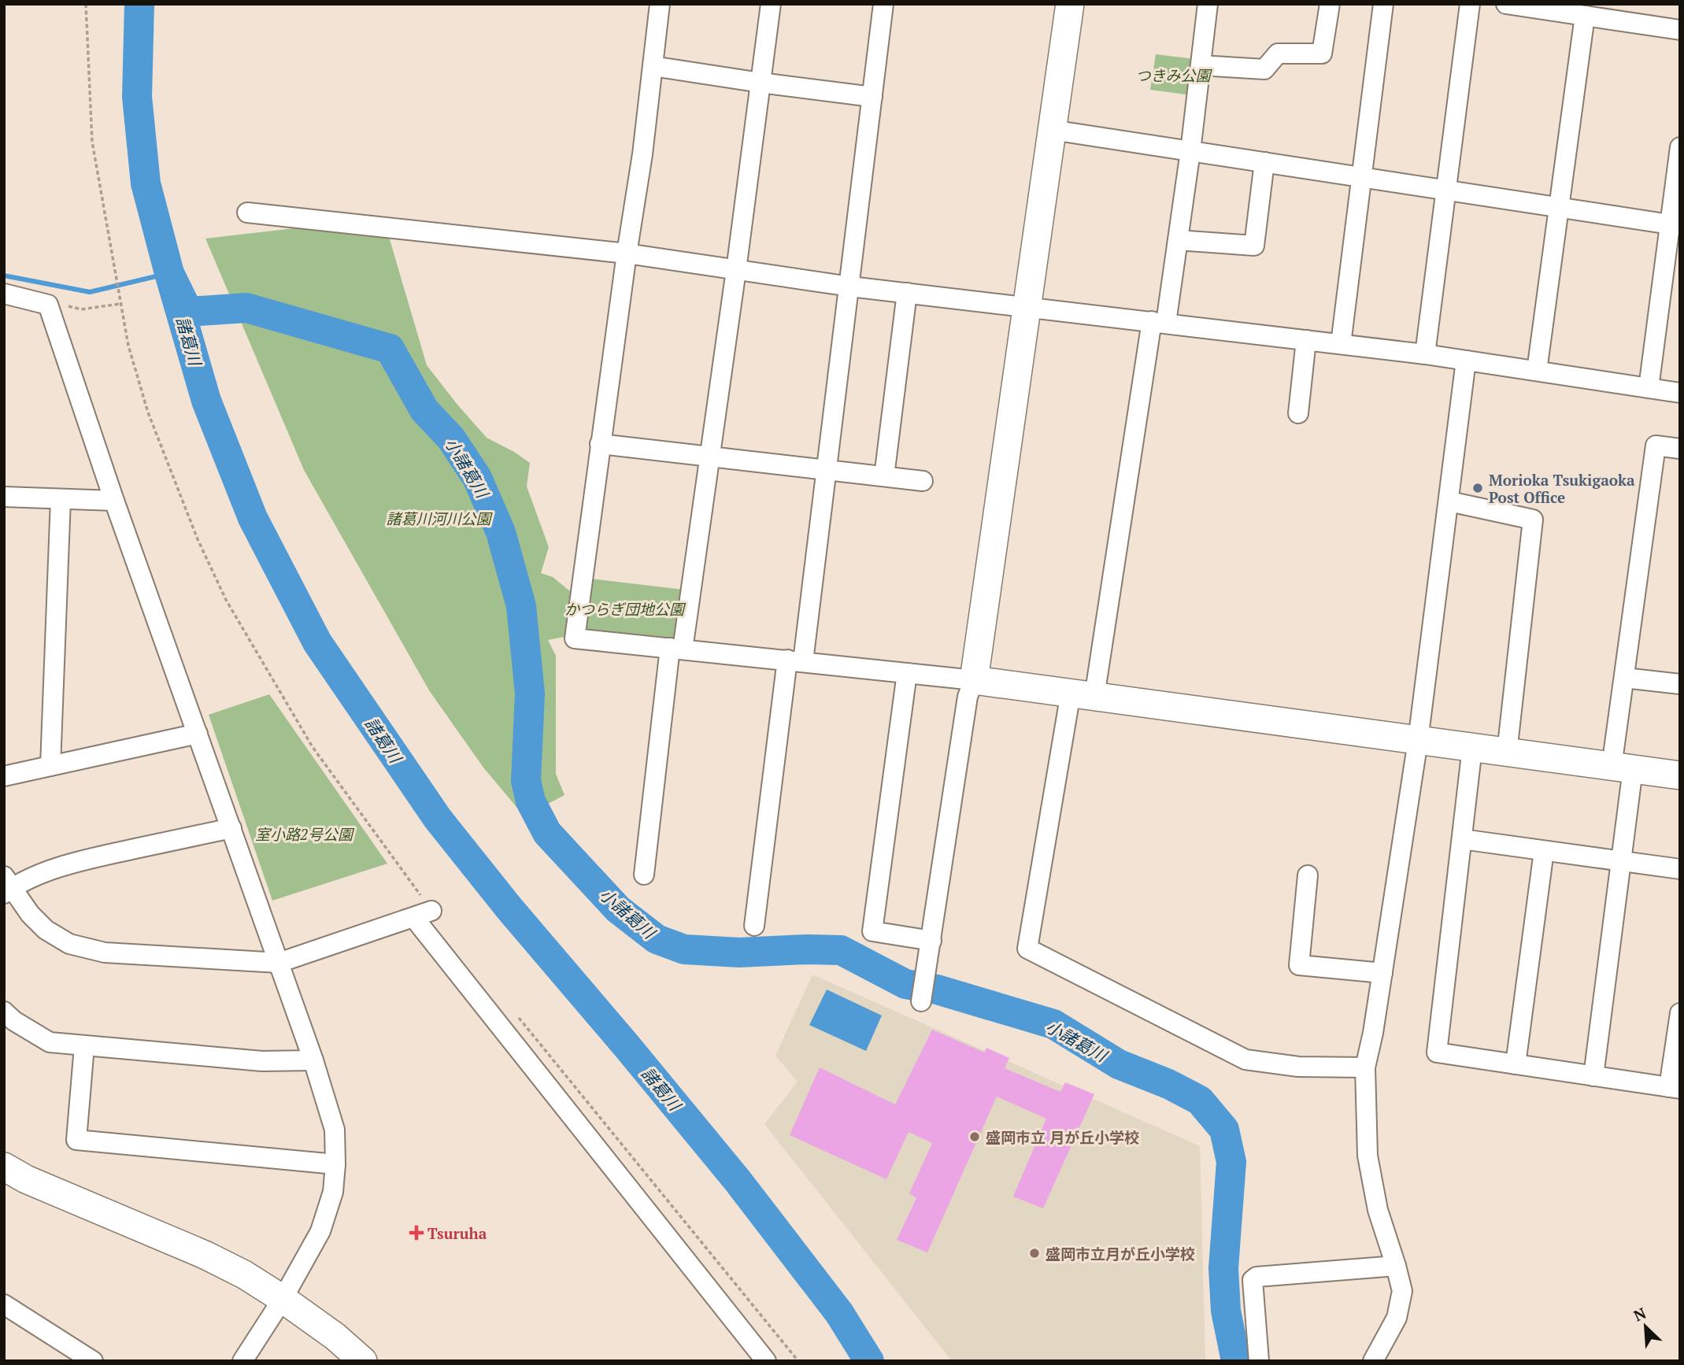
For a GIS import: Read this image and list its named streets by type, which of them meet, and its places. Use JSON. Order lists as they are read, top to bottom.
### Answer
{
  "water": ["諸葛川", "小諸葛川"],
  "parks": [
    "つきみ公園",
    "諸葛川河川公園",
    "かつらぎ団地公園",
    "室小路2号公園"
  ],
  "places": {
    "other": ["Morioka Tsukigaoka Post Office", "盛岡市立 月が丘小学校", "盛岡市立月が丘小学校"],
    "health": ["Tsuruha"]
  },
  "north": "top left"
}
